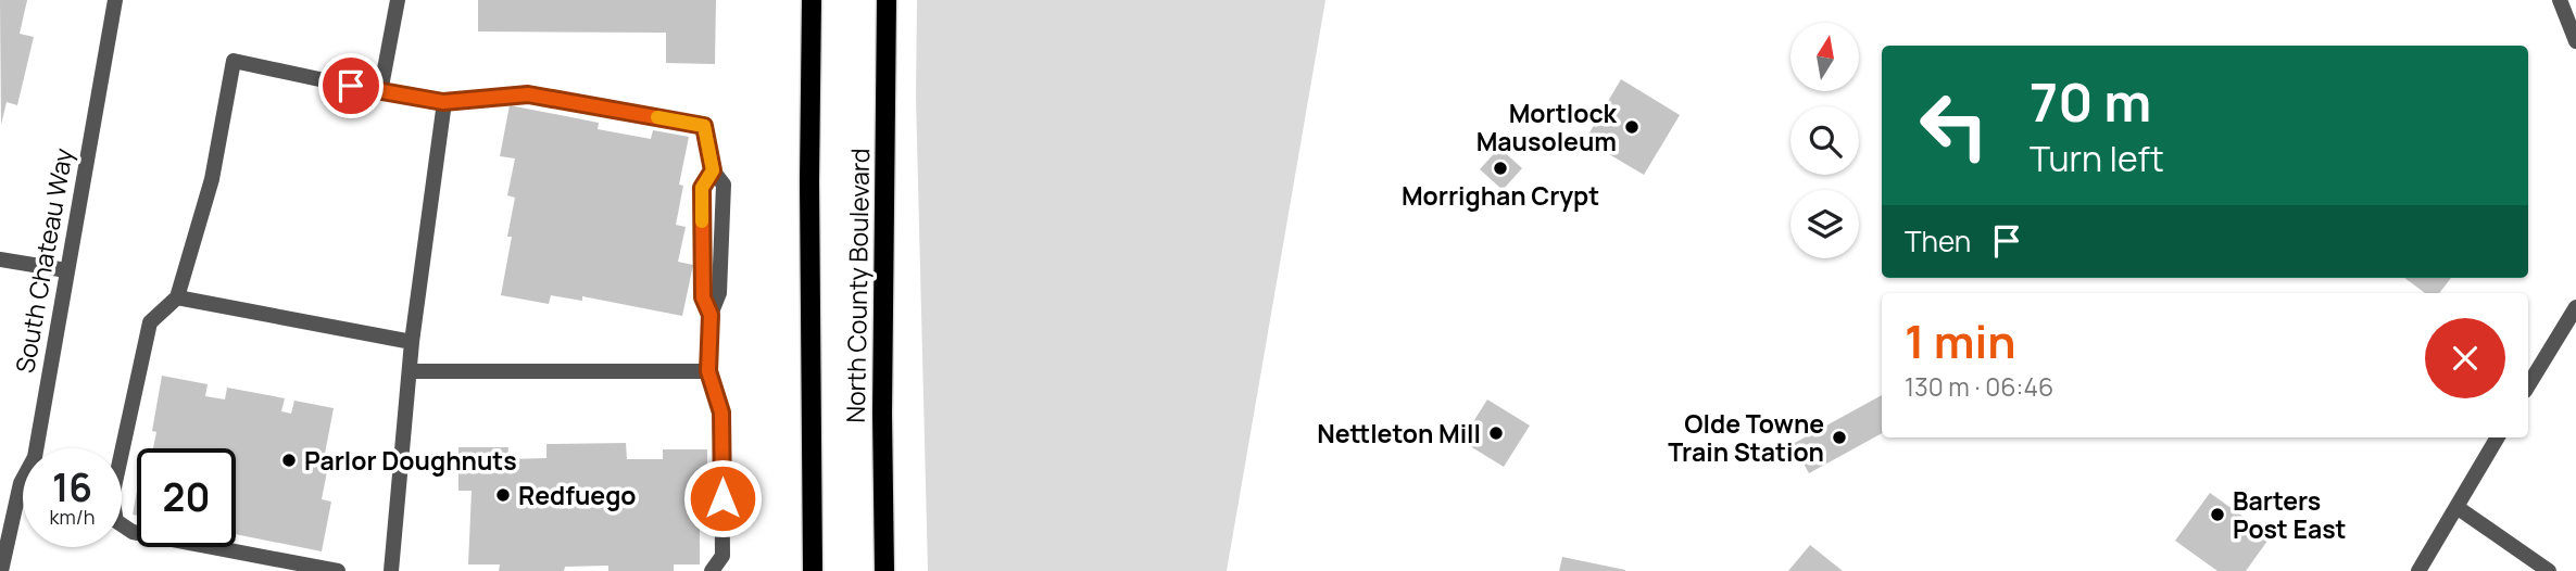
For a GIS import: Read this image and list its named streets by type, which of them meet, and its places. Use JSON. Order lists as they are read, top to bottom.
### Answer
{
  "streets": {
    "main road": ["North County Boulevard"],
    "street": ["South Chateau Way"]
  },
  "places": [
    "Mortlock Mausoleum",
    "Morrighan Crypt",
    "Nettleton Mill",
    "Olde Towne Train Station",
    "Parlor Doughnuts",
    "Redfuego",
    "Barters Post East"
  ],
  "north": "top",
  "page": {
    "turn": ["70 m", "Turn left"],
    "then": "Then",
    "heading": ["1 min", "130 m · 06:46"],
    "speed": "16 km/h",
    "limit": "20"
  }
}
